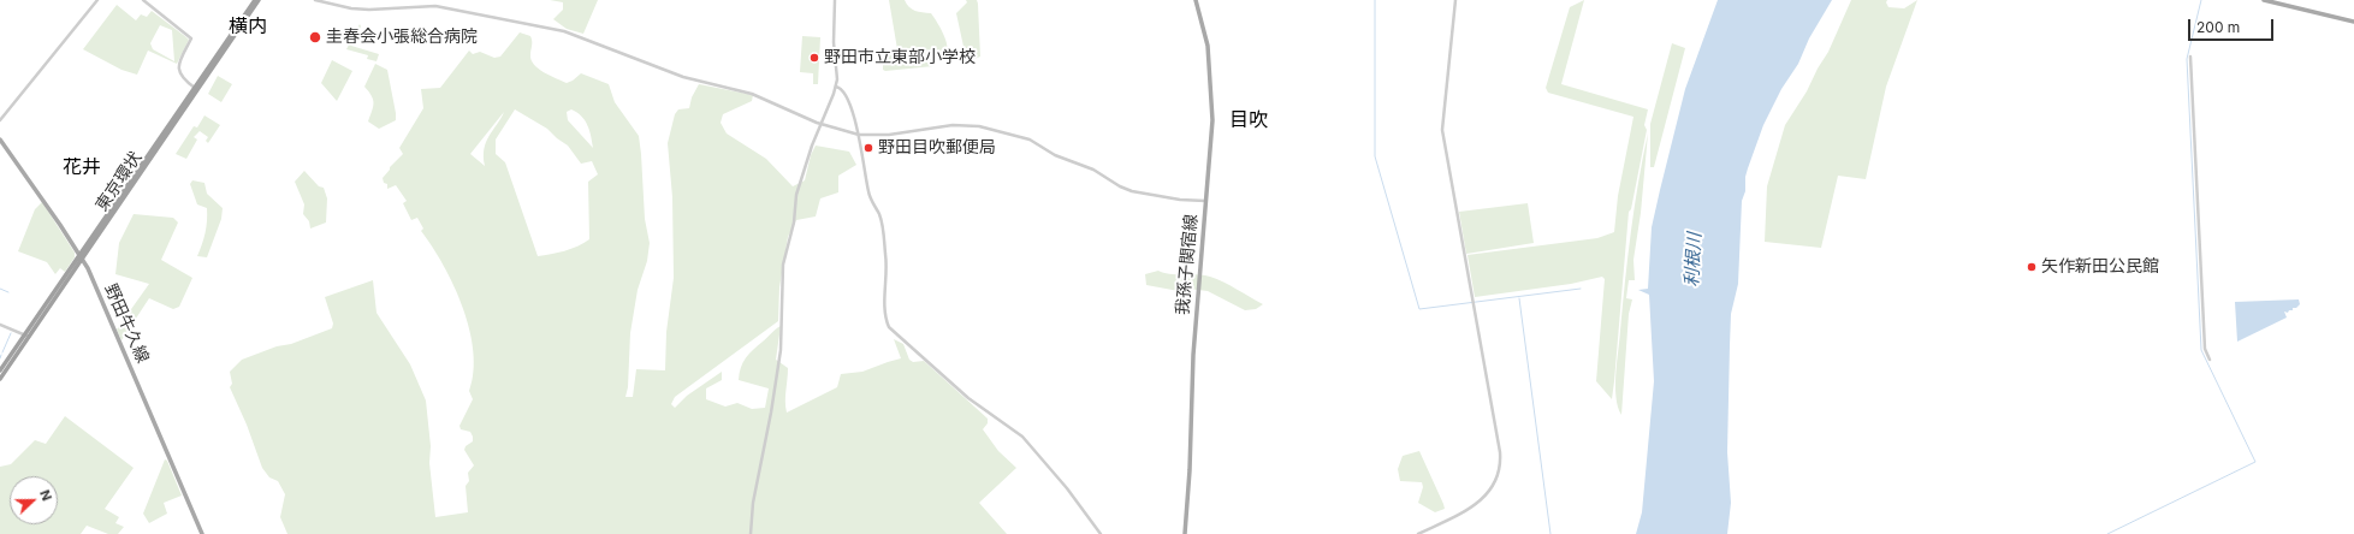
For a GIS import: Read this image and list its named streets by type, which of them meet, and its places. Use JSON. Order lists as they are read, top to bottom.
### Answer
{
  "streets": {
    "highway": ["東京環状"],
    "main road": ["我孫子関宿線", "野田牛久線"]
  },
  "crossings": [
    ["東京環状", "野田牛久線"]
  ],
  "districts": ["横内", "目吹", "花井"],
  "water": ["利根川"],
  "places": [
    "圭春会小張総合病院",
    "野田市立東部小学校",
    "野田目吹郵便局",
    "矢作新田公民館"
  ],
  "scale_bar": "200 m",
  "north": "right"
}
